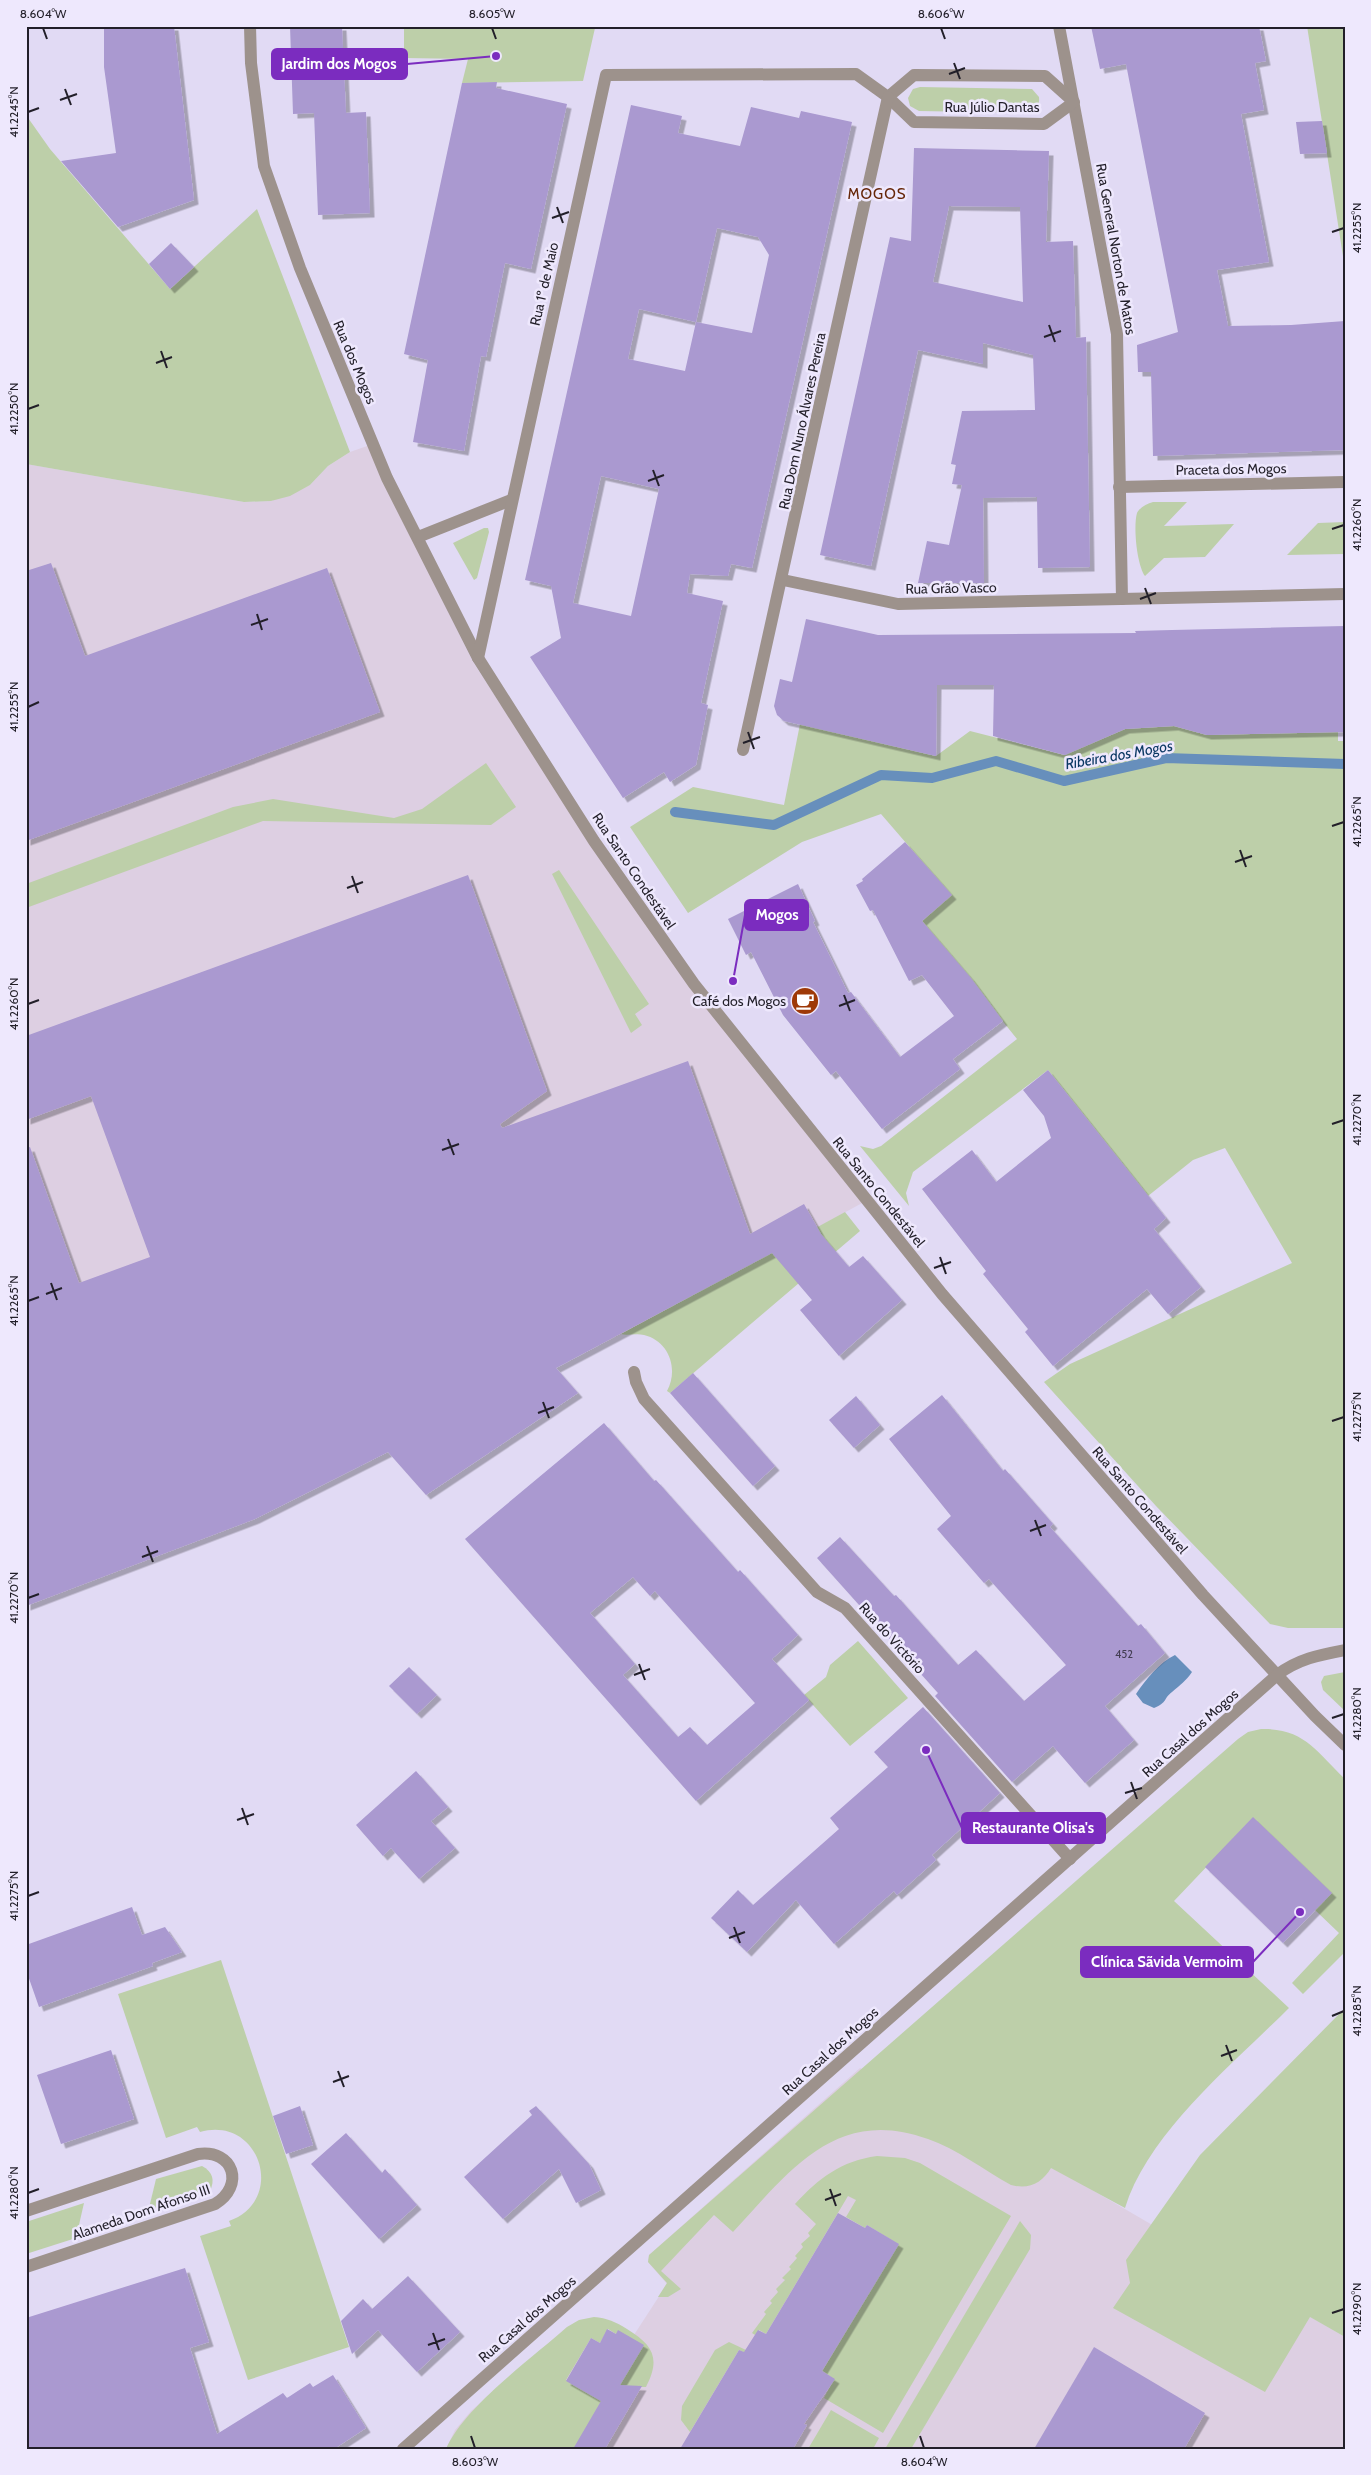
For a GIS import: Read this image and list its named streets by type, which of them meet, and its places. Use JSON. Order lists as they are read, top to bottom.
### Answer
{
  "streets": {
    "street": [
      "Rua Júlio Dantas",
      "Rua General Norton de Matos",
      "Rua 1º de Maio",
      "Rua dos Mogos",
      "Rua Dom Nuno Álvares Pereira",
      "Praceta dos Mogos",
      "Rua Grão Vasco",
      "Rua Santo Condestável",
      "Rua do Victório",
      "Rua Casal dos Mogos",
      "Alameda Dom Afonso III"
    ]
  },
  "crossings": [
    ["Rua Júlio Dantas", "Rua General Norton de Matos"],
    ["Rua Júlio Dantas", "Rua 1º de Maio"],
    ["Rua Júlio Dantas", "Rua Dom Nuno Álvares Pereira"],
    ["Rua General Norton de Matos", "Praceta dos Mogos"],
    ["Rua General Norton de Matos", "Rua Grão Vasco"],
    ["Rua 1º de Maio", "Rua dos Mogos"],
    ["Rua dos Mogos", "Rua Santo Condestável"],
    ["Rua Dom Nuno Álvares Pereira", "Rua Grão Vasco"],
    ["Rua Santo Condestável", "Rua Casal dos Mogos"],
    ["Rua do Victório", "Rua Casal dos Mogos"]
  ],
  "districts": ["MOGOS"],
  "water": ["Ribeira dos Mogos"],
  "places": {
    "other": [
      "Jardim dos Mogos",
      "Mogos",
      "Restaurante Olisa's",
      "Clínica Sãvida Vermoim"
    ],
    "cafe": ["Café dos Mogos"]
  },
  "house_numbers": ["452"],
  "coordinates": [
    "8.604°W",
    "8.605°W",
    "8.606°W",
    "41.2245°N",
    "41.2255°N",
    "41.2250°N",
    "41.2260°N",
    "41.2265°N",
    "41.2270°N",
    "41.2275°N",
    "41.2280°N",
    "41.2285°N",
    "41.2290°N",
    "8.603°W"
  ]
}
